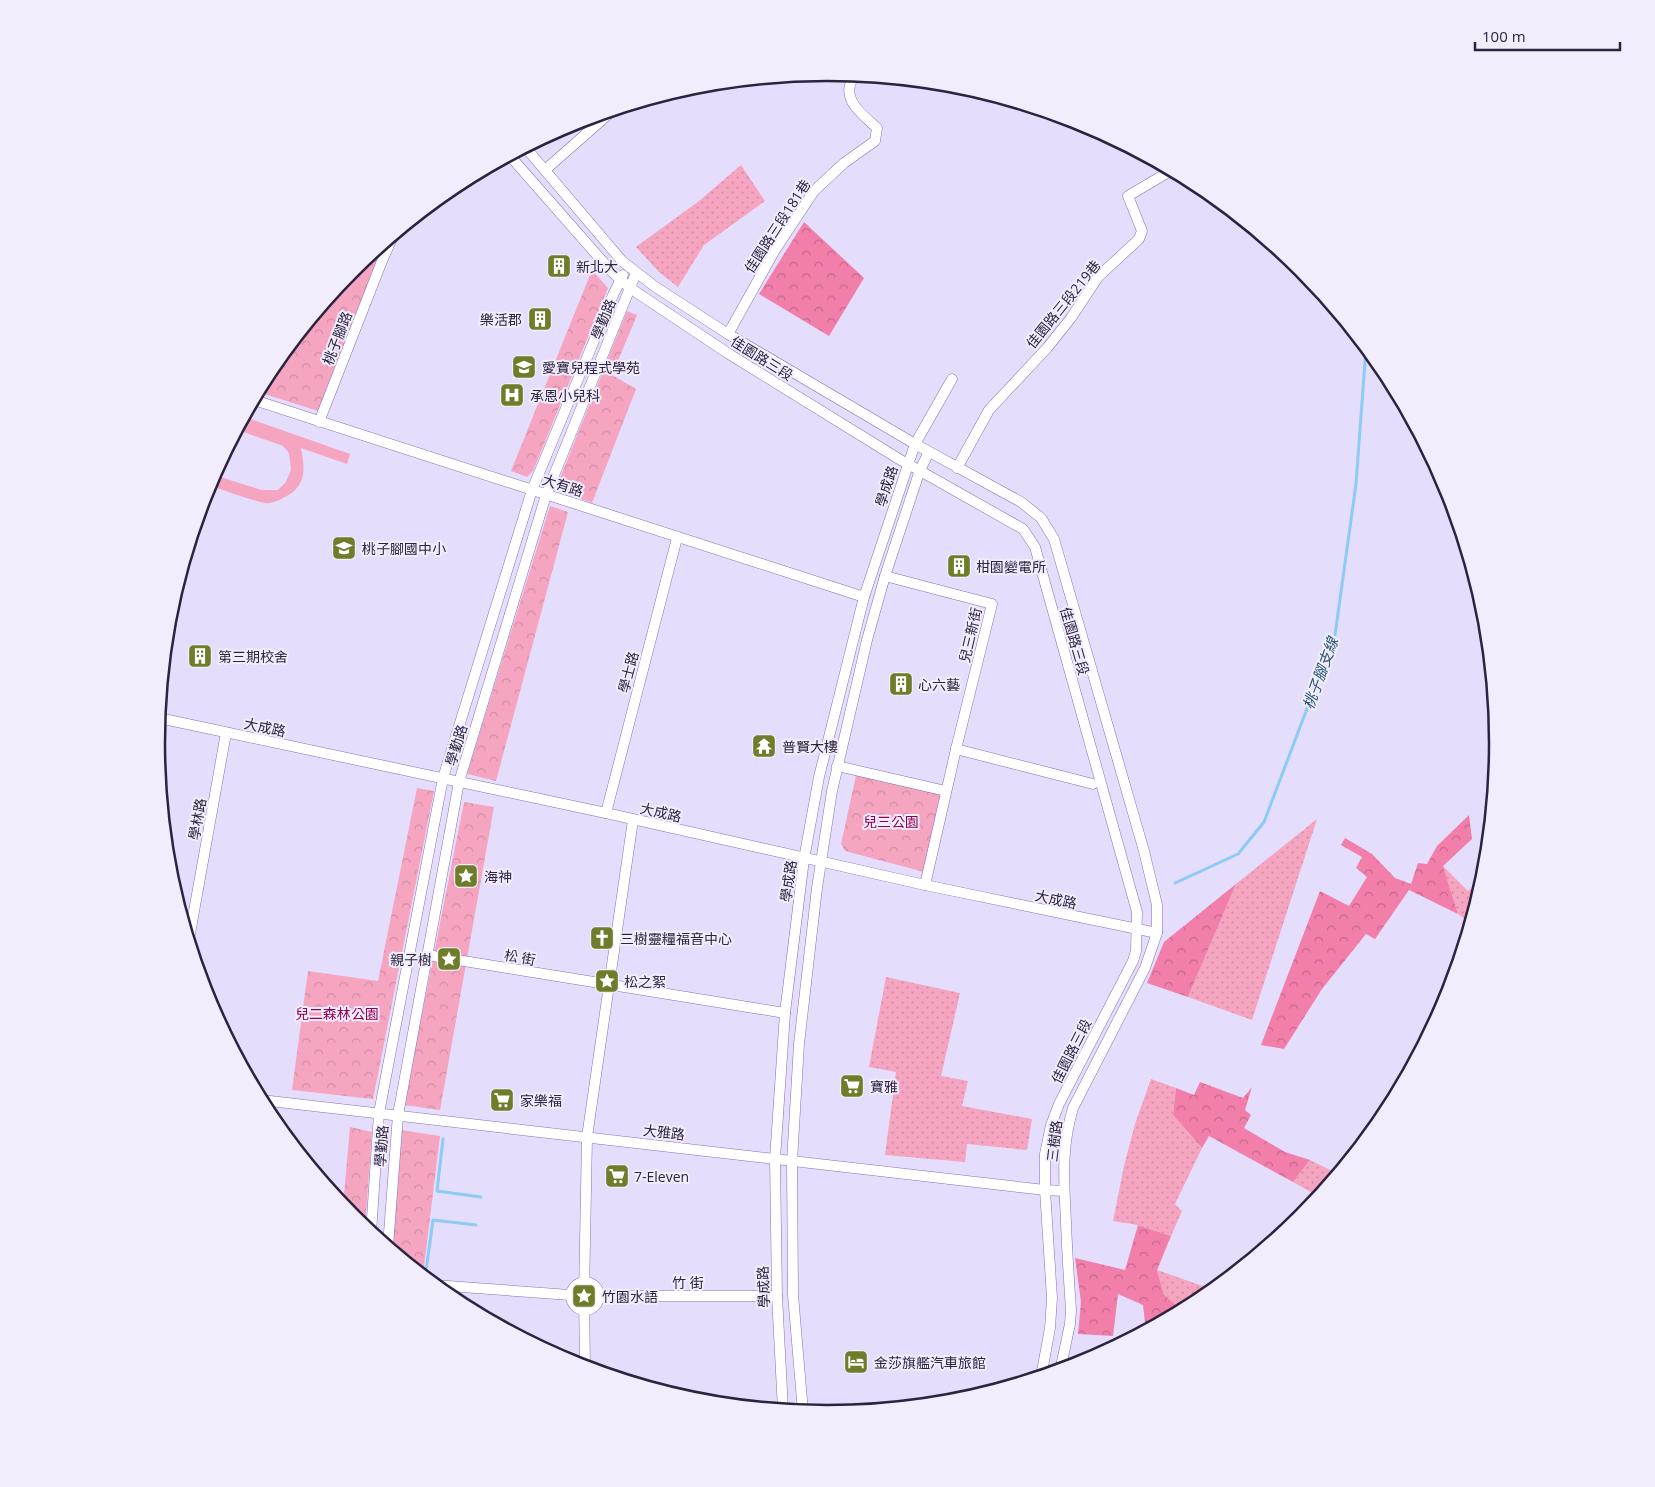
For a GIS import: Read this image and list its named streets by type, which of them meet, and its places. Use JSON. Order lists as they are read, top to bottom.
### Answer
{
  "streets": {
    "street": [
      "佳園路三段181巷",
      "佳園路三段219巷",
      "學勤路",
      "桃子腳路",
      "佳園路三段",
      "大有路",
      "學成路",
      "兒三新街",
      "學士路",
      "大成路",
      "學林路",
      "松 街",
      "大雅路",
      "三樹路",
      "竹 街"
    ]
  },
  "crossings": [
    ["佳園路三段181巷", "佳園路三段"],
    ["佳園路三段219巷", "佳園路三段"],
    ["學勤路", "佳園路三段"],
    ["學勤路", "大有路"],
    ["學勤路", "大成路"],
    ["學勤路", "松 街"],
    ["學勤路", "大雅路"],
    ["桃子腳路", "大有路"],
    ["佳園路三段", "學成路"],
    ["佳園路三段", "大成路"],
    ["佳園路三段", "大雅路"],
    ["佳園路三段", "三樹路"],
    ["大有路", "學成路"],
    ["大有路", "學士路"],
    ["學成路", "兒三新街"],
    ["學成路", "大成路"],
    ["學成路", "松 街"],
    ["學成路", "大雅路"],
    ["學成路", "竹 街"],
    ["兒三新街", "大成路"],
    ["學士路", "大成路"],
    ["大成路", "學林路"],
    ["大成路", "三樹路"],
    ["大雅路", "三樹路"]
  ],
  "water": ["桃子腳支線"],
  "parks": ["兒三公園", "兒二森林公園"],
  "places": {
    "building": [
      "新北大",
      "樂活郡",
      "柑園變電所",
      "第三期校舍",
      "心六藝"
    ],
    "school or university": ["愛寶兒程式學苑", "桃子腳國中小"],
    "hospital": ["承恩小兒科"],
    "temple": ["普賢大樓"],
    "place": [
      "海神",
      "親子樹",
      "松之絮",
      "竹園水語"
    ],
    "church": ["三樹靈糧福音中心"],
    "supermarket": ["寶雅", "家樂福", "7-Eleven"],
    "hotel": ["金莎旗艦汽車旅館"]
  },
  "scale_bar": "100 m"
}
